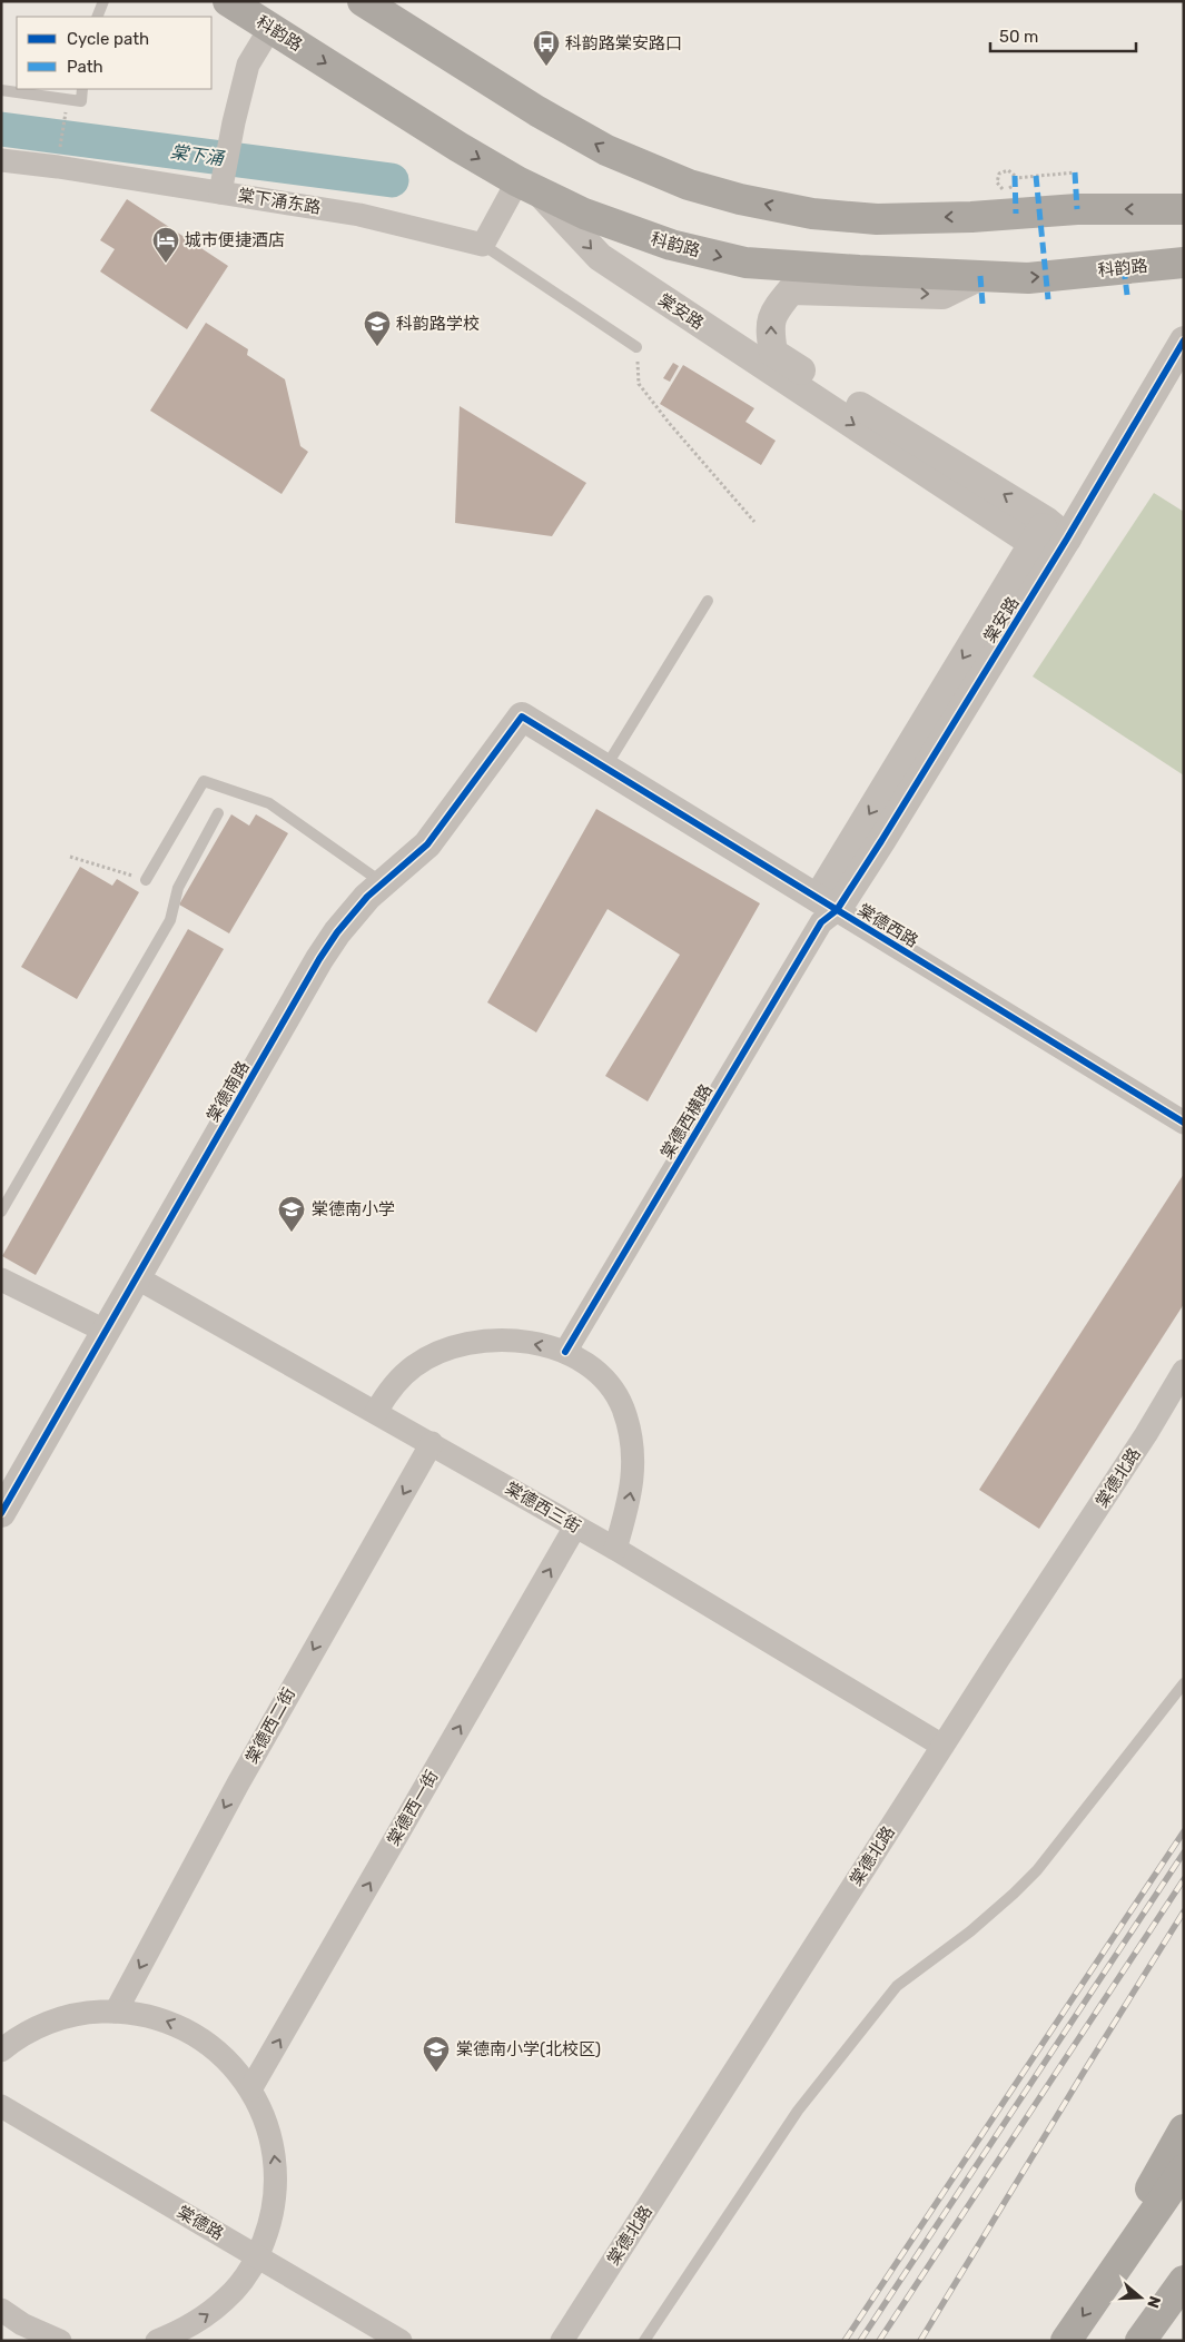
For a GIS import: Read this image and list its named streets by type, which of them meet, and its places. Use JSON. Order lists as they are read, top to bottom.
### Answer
{
  "streets": {
    "highway": ["科韵路"],
    "street": [
      "棠下涌东路",
      "棠安路",
      "棠德西路",
      "棠德南路",
      "棠德西横路",
      "棠德北路",
      "棠德西三街",
      "棠德西二街",
      "棠德西一街",
      "棠德路"
    ]
  },
  "crossings": [
    ["科韵路", "棠安路"],
    ["棠安路", "棠德西路"],
    ["棠安路", "棠德西横路"],
    ["棠德西路", "棠德南路"],
    ["棠德西路", "棠德西横路"],
    ["棠德南路", "棠德西三街"],
    ["棠德北路", "棠德西三街"],
    ["棠德西三街", "棠德西二街"],
    ["棠德西三街", "棠德西一街"]
  ],
  "one_way": ["棠安路", "棠德西二街", "棠德西一街"],
  "water": ["棠下涌"],
  "places": {
    "bus stop": ["科韵路棠安路口"],
    "hotel": ["城市便捷酒店"],
    "school or university": ["科韵路学校", "棠德南小学", "棠德南小学(北校区)"]
  },
  "legend": ["Cycle path", "Path"],
  "scale_bar": "50 m",
  "north": "right"
}
